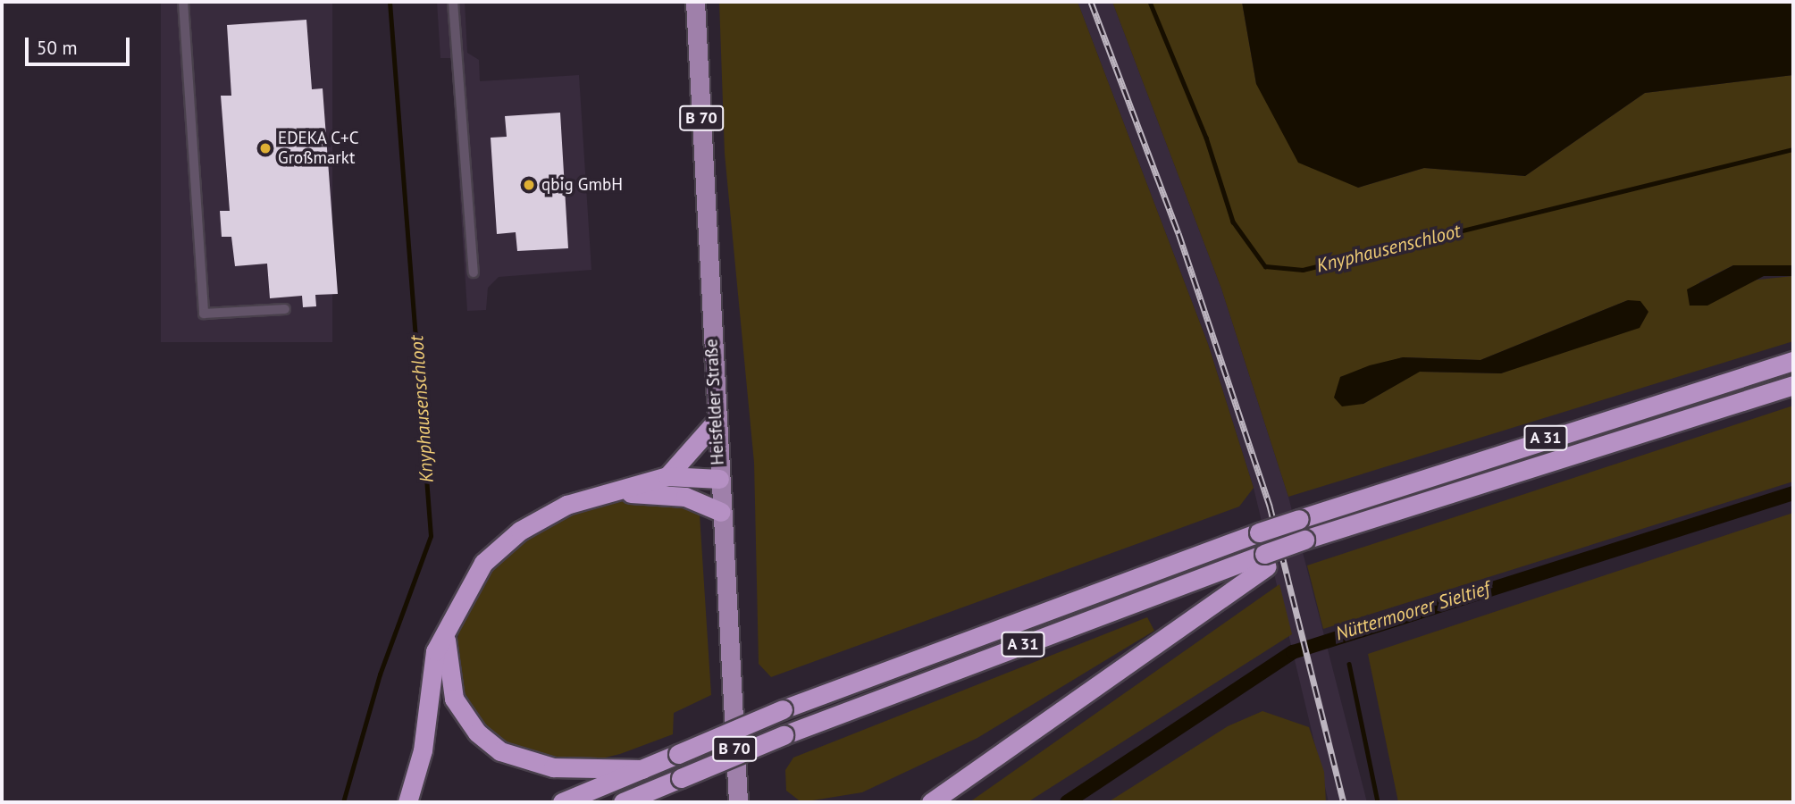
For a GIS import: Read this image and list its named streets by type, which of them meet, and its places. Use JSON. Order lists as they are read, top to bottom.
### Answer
{
  "streets": {
    "highway": ["A 31"],
    "main road": ["B 70", "Heisfelder Straße"]
  },
  "water": ["Knyphausenschloot", "Nüttermoorer Sieltief"],
  "places": ["EDEKA C+C Großmarkt", "qbig GmbH"],
  "scale_bar": "50 m"
}
